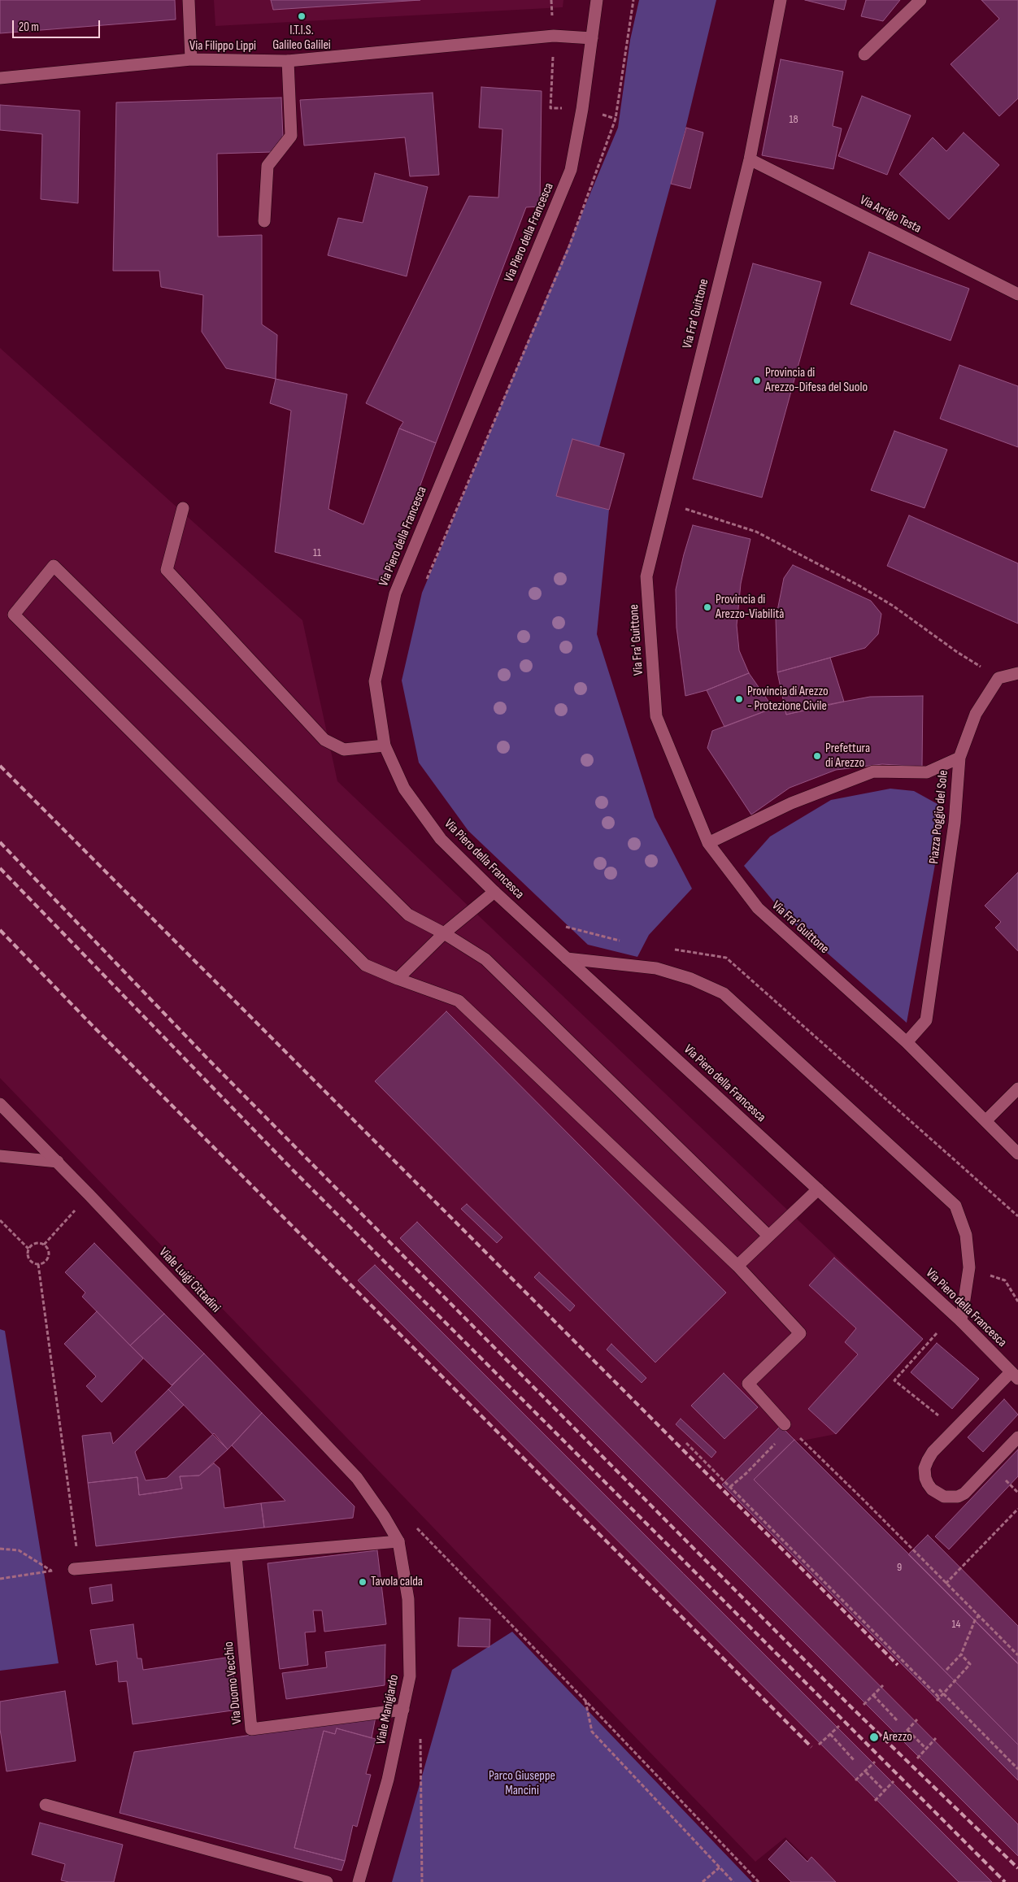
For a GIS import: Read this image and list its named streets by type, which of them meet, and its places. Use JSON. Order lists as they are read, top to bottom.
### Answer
{
  "streets": {
    "street": [
      "Via Filippo Lippi",
      "Via Arrigo Testa",
      "Via Piero della Francesca",
      "Via Fra' Guittone",
      "Piazza Poggio del Sole",
      "Viale Luigi Cittadini",
      "Via Duomo Vecchio",
      "Viale Manigiardo"
    ]
  },
  "crossings": [
    ["Via Filippo Lippi", "Via Piero della Francesca"],
    ["Via Arrigo Testa", "Via Fra' Guittone"],
    ["Via Fra' Guittone", "Piazza Poggio del Sole"],
    ["Viale Luigi Cittadini", "Viale Manigiardo"],
    ["Via Duomo Vecchio", "Viale Manigiardo"]
  ],
  "parks": ["Parco Giuseppe Mancini"],
  "places": [
    "I.T.I.S. Galileo Galilei",
    "Provincia di Arezzo-Difesa del Suolo",
    "Provincia di Arezzo-Viabilità",
    "Provincia di Arezzo - Protezione Civile",
    "Prefettura di Arezzo",
    "Tavola calda",
    "Arezzo"
  ],
  "house_numbers": [
    "18",
    "11",
    "9",
    "14"
  ],
  "scale_bar": "20 m"
}
